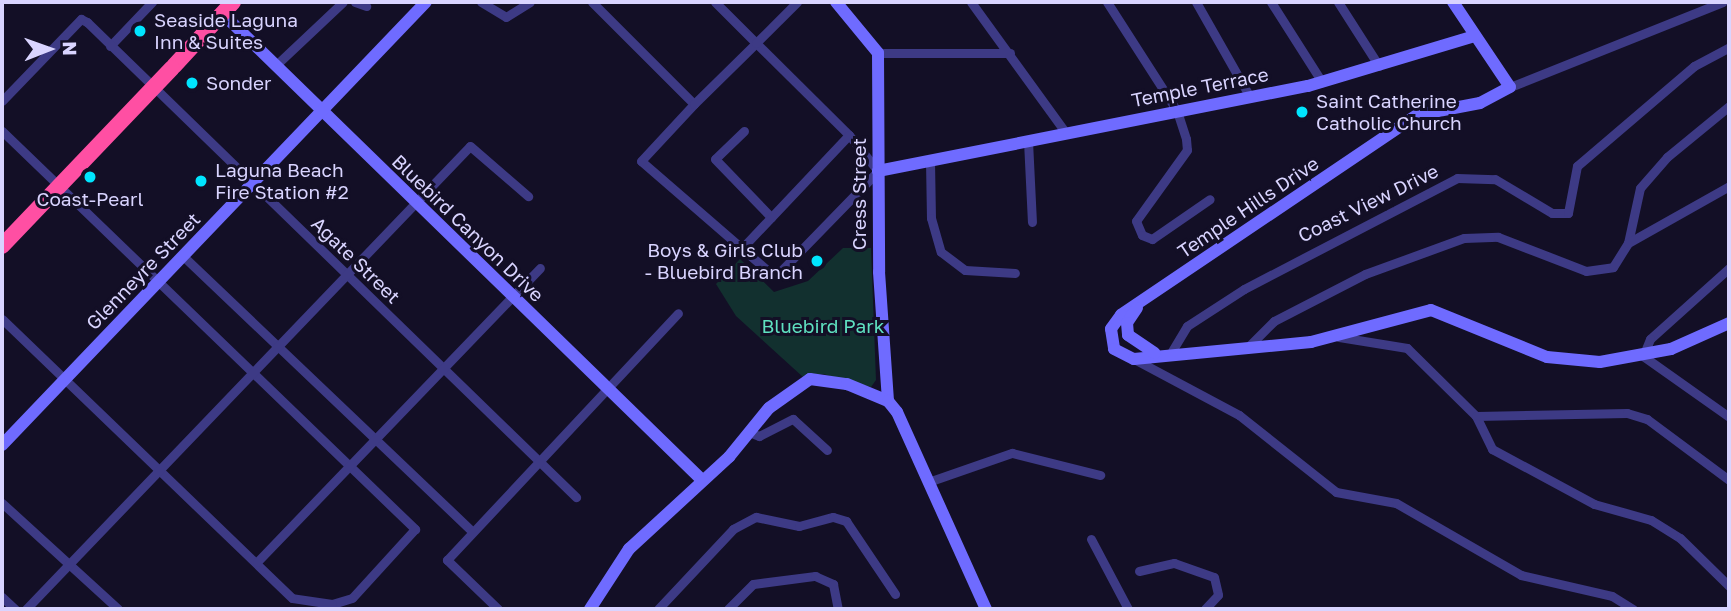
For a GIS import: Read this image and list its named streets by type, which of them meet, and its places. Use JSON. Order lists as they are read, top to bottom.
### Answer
{
  "streets": {
    "street": [
      "Temple Terrace",
      "Cress Street",
      "Coast View Drive",
      "Temple Hills Drive",
      "Bluebird Canyon Drive",
      "Agate Street",
      "Glenneyre Street"
    ]
  },
  "crossings": [
    ["Temple Terrace", "Cress Street"],
    ["Bluebird Canyon Drive", "Glenneyre Street"],
    ["Agate Street", "Glenneyre Street"]
  ],
  "parks": ["Bluebird Park"],
  "places": [
    "Seaside Laguna Inn & Suites",
    "Sonder",
    "Saint Catherine Catholic Church",
    "Coast-Pearl",
    "Laguna Beach Fire Station #2",
    "Boys & Girls Club - Bluebird Branch"
  ],
  "north": "right"
}
